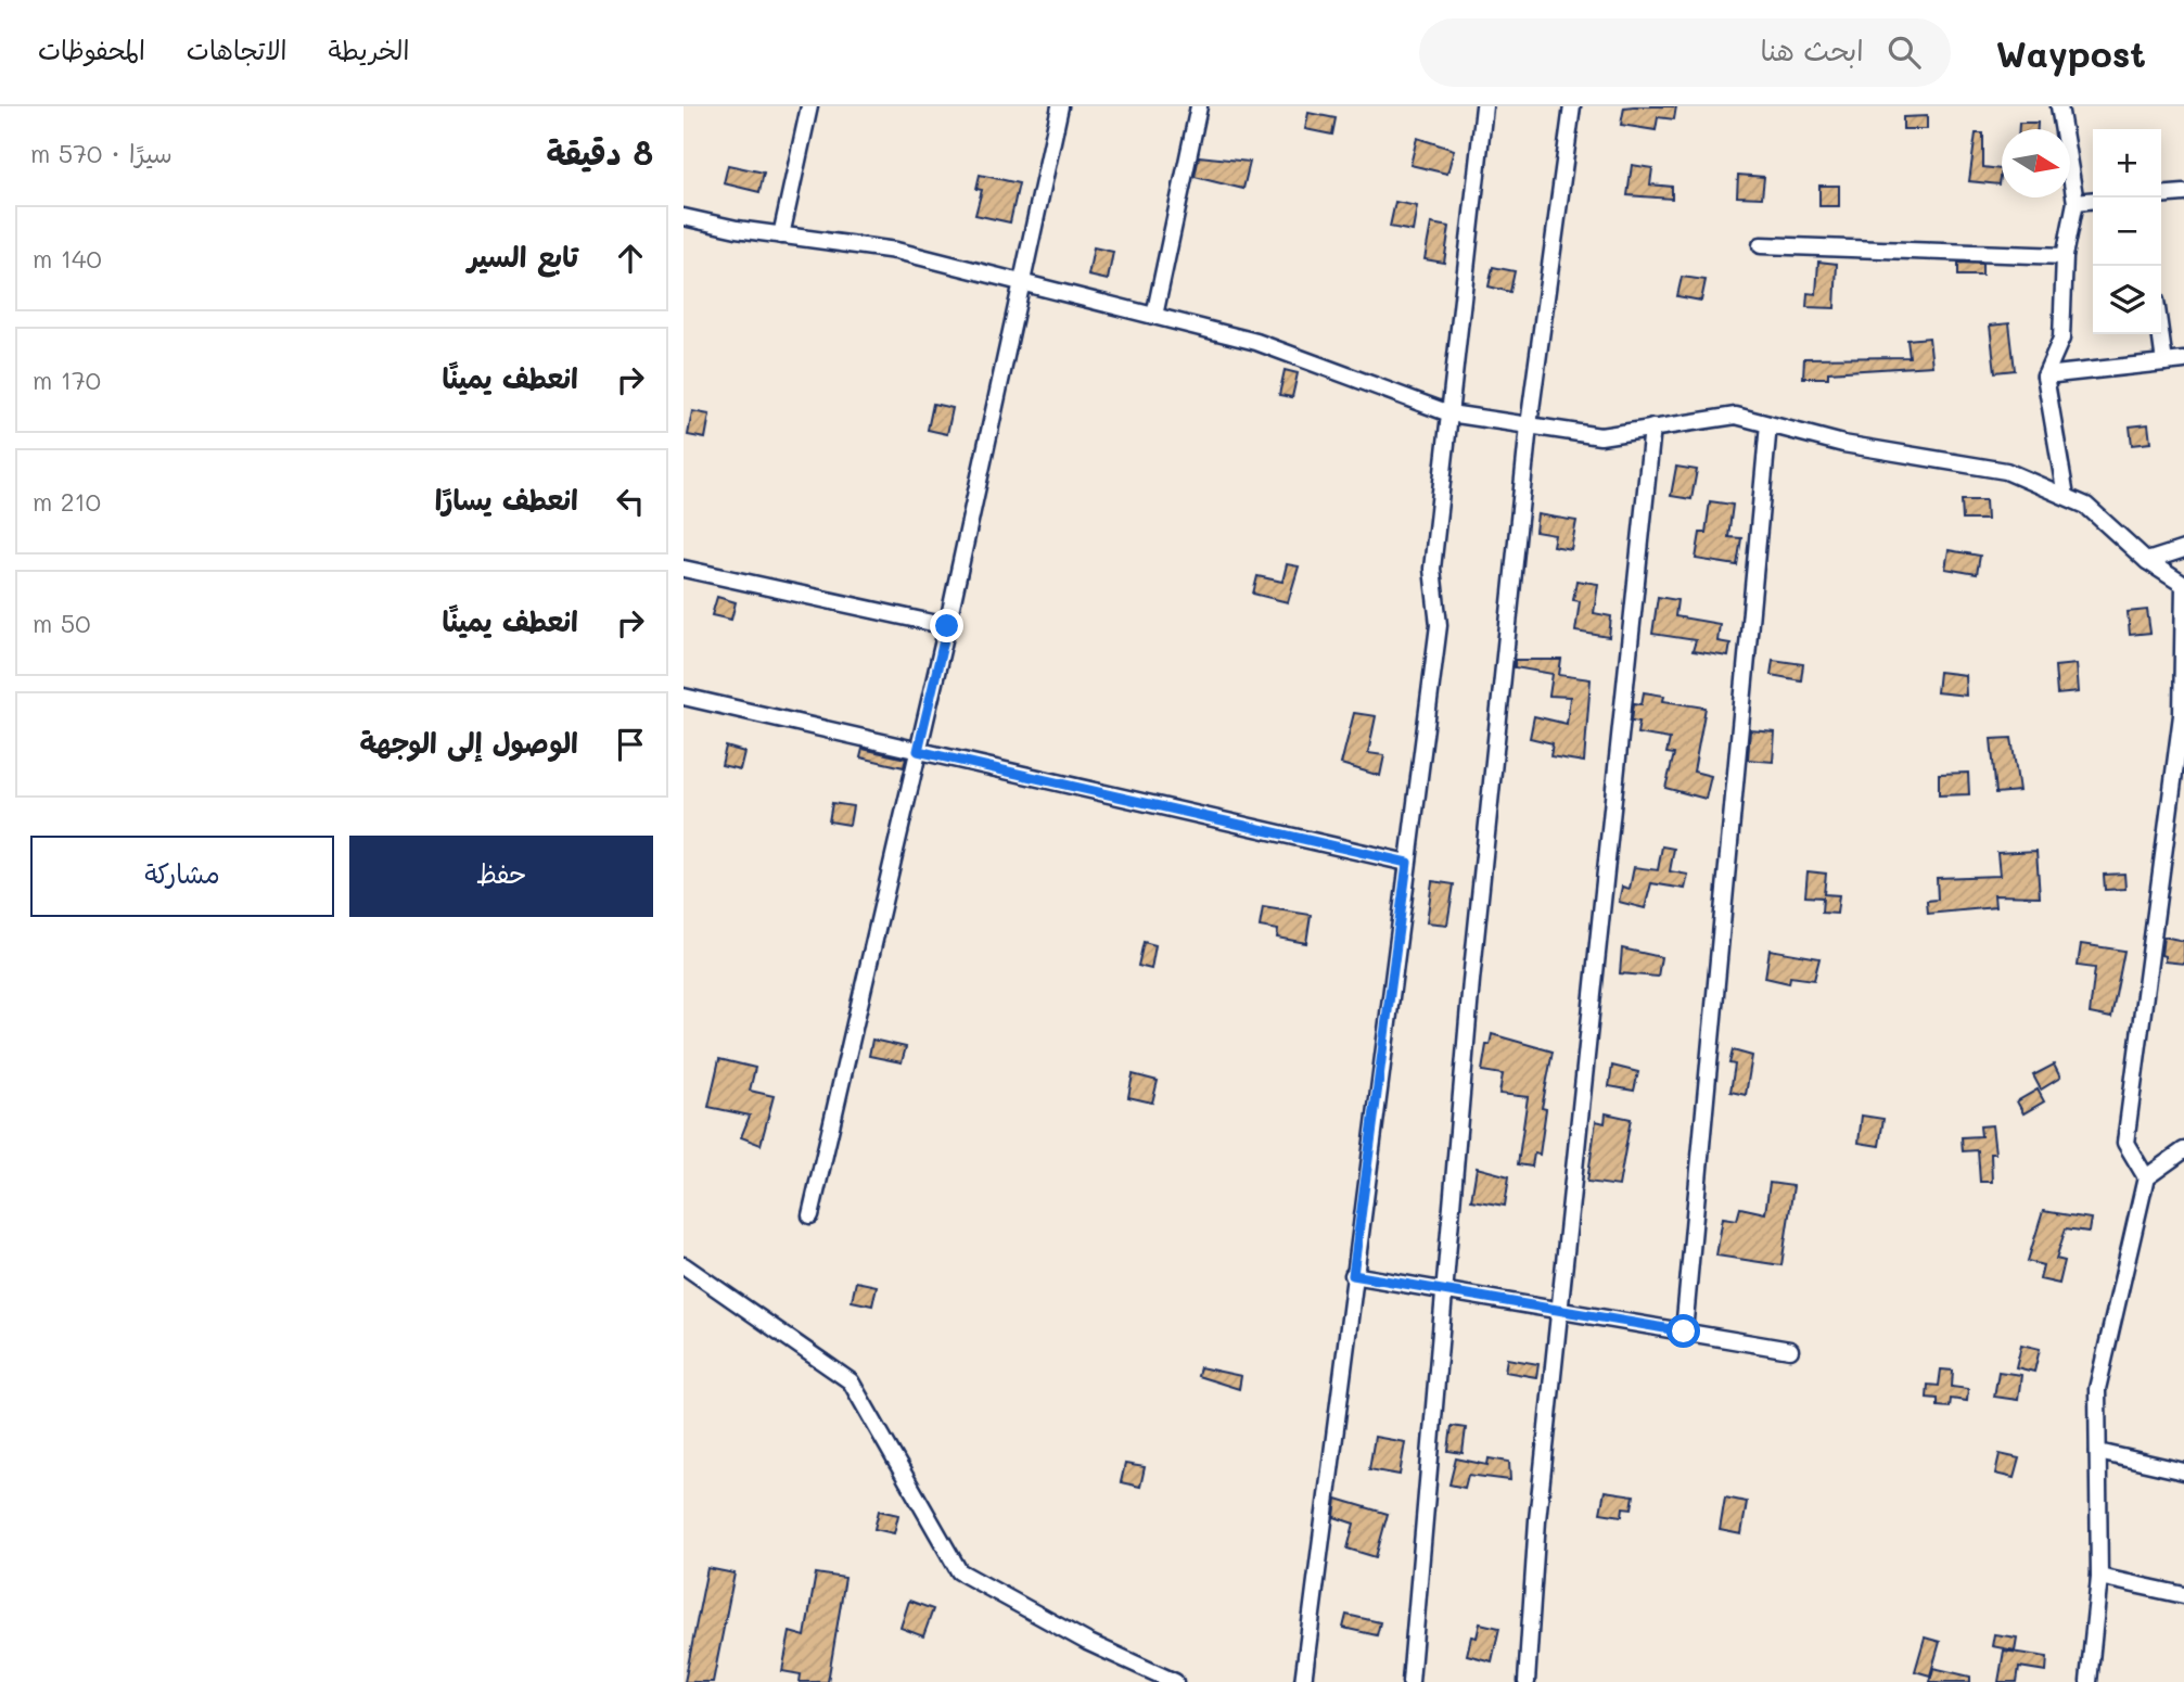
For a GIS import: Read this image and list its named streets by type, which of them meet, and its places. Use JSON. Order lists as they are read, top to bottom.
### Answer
{
  "north": "right",
  "page": {
    "header": "Waypost",
    "search": "ابحث هنا",
    "nav": ["الخريطة", "الاتجاهات", "المحفوظات"],
    "heading": ["8 دقيقة", "سيرًا · 570 m"],
    "map_buttons": ["+", "−"],
    "list": [
      ["تابع السير", "140 m"],
      ["انعطف يمينًا", "170 m"],
      ["انعطف يسارًا", "210 m"],
      ["انعطف يمينًا", "50 m"],
      "الوصول إلى الوجهة"
    ],
    "buttons": ["حفظ", "مشاركة"]
  }
}
